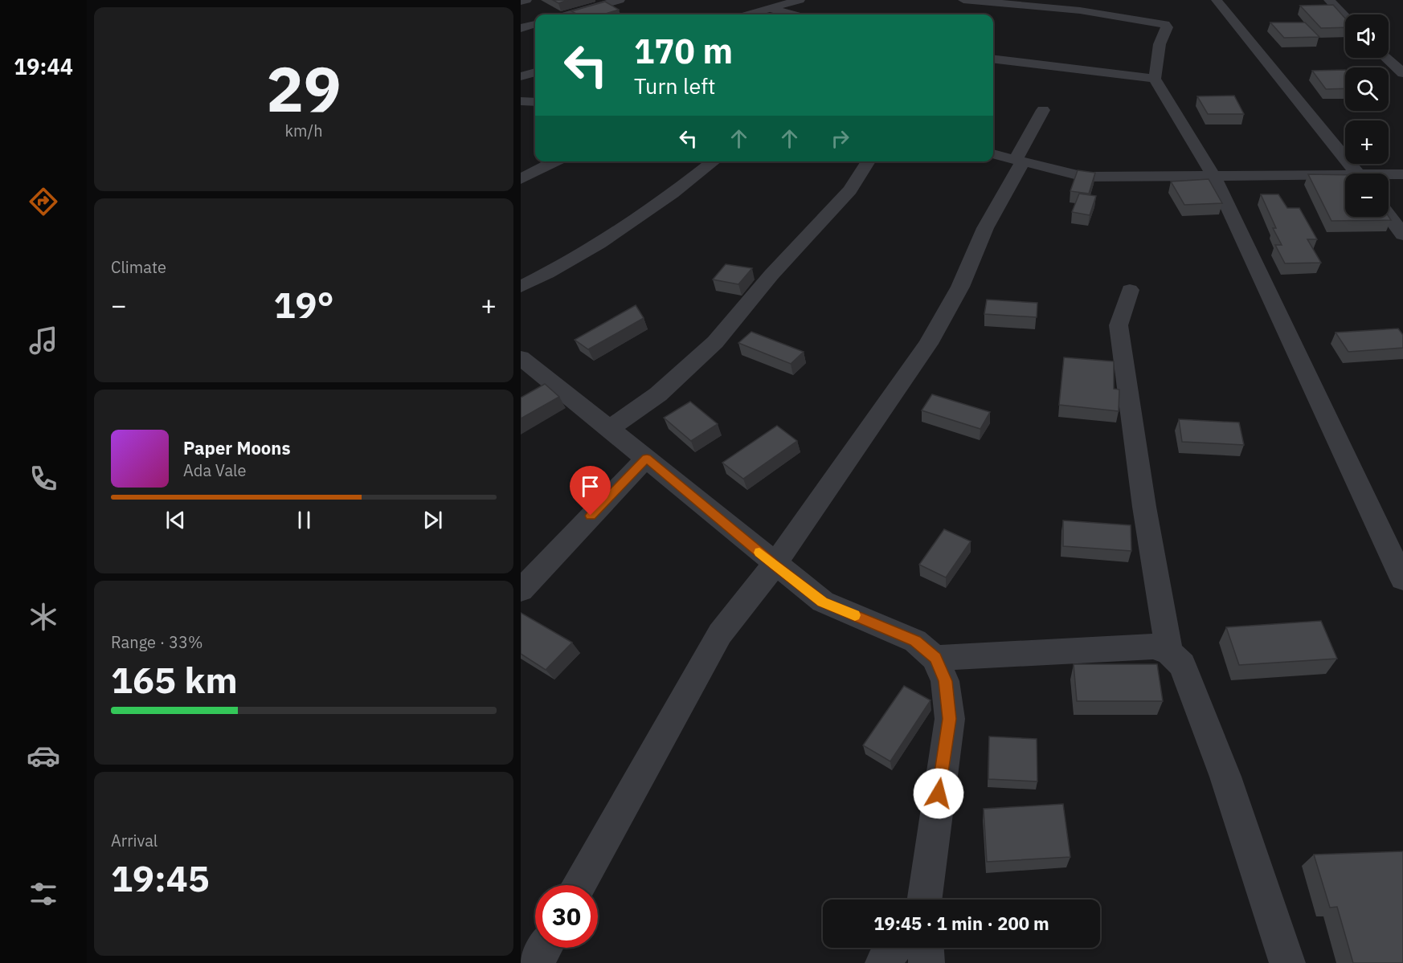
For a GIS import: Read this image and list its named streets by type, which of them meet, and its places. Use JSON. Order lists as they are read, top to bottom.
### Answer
{
  "page": {
    "tabs": "19:44",
    "tile": [
      ["29", "km/h"],
      "Climate",
      ["Range · 33%", "165 km"],
      ["Arrival", "19:45"]
    ],
    "map_buttons": ["+", "−"],
    "turn": ["170 m", "Turn left"],
    "heat": ["−", "19°", "+"],
    "song": ["Paper Moons", "Ada Vale"],
    "limit": "30",
    "trip": "19:45 · 1 min · 200 m"
  }
}
